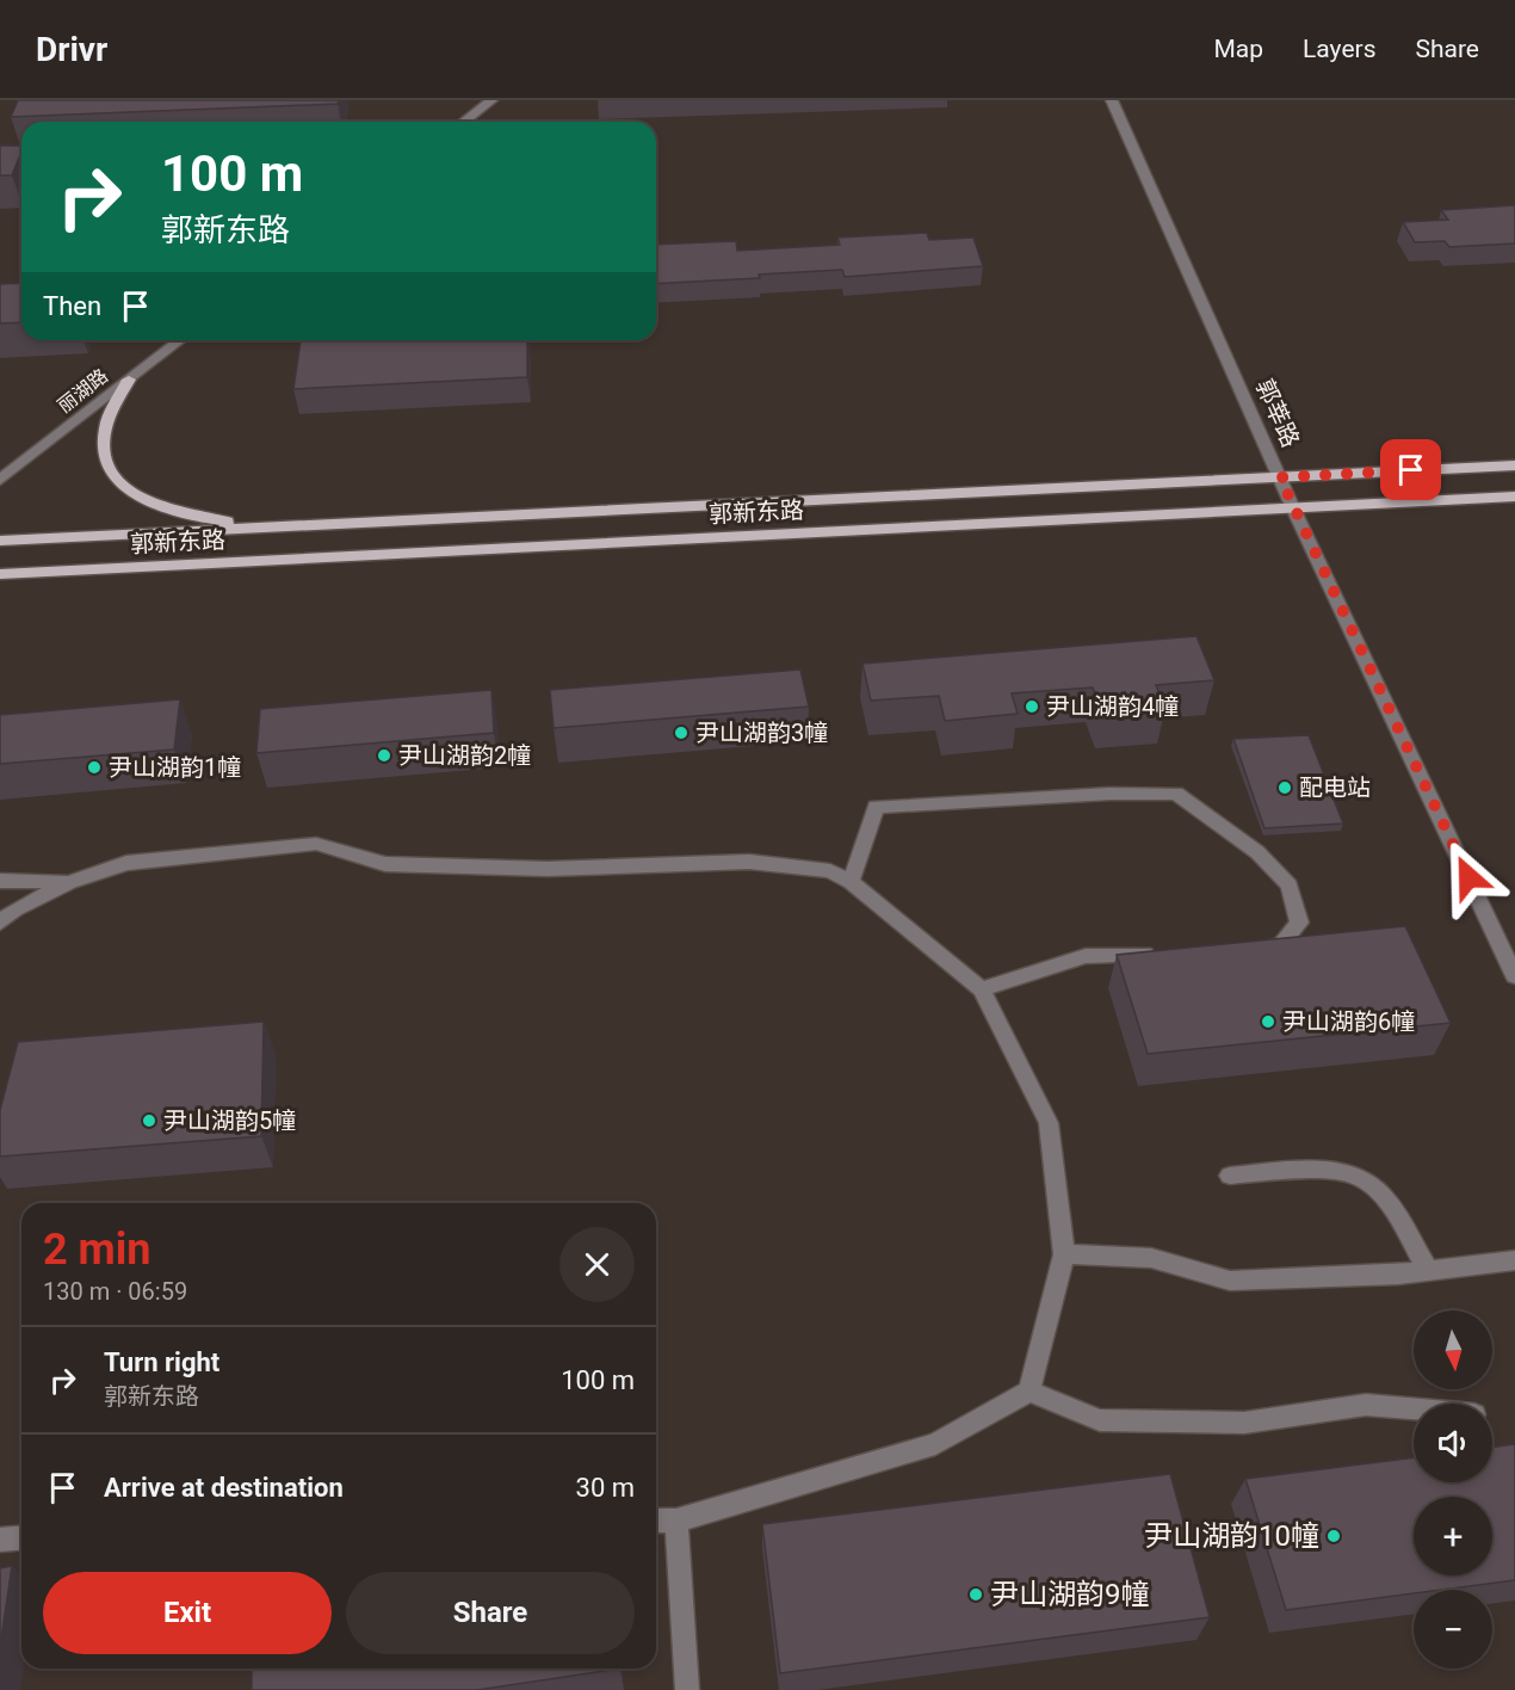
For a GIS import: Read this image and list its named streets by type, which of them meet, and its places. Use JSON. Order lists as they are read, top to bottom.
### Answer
{
  "streets": {
    "main road": ["郭新东路"],
    "street": ["丽湖路", "郭莘路"]
  },
  "crossings": [
    ["郭莘路", "郭新东路"]
  ],
  "places": [
    "尹山湖韵4幢",
    "尹山湖韵3幢",
    "尹山湖韵2幢",
    "尹山湖韵1幢",
    "配电站",
    "尹山湖韵6幢",
    "尹山湖韵5幢",
    "尹山湖韵10幢",
    "尹山湖韵9幢"
  ],
  "north": "bottom",
  "page": {
    "header": "Drivr",
    "nav": ["Map", "Layers", "Share"],
    "turn": ["100 m", "郭新东路"],
    "then": "Then",
    "heading": ["2 min", "130 m · 06:59"],
    "map_buttons": ["+", "−"],
    "list": [
      {
        "name": "Turn right",
        "note": "郭新东路",
        "value": "100 m"
      },
      {
        "name": "Arrive at destination",
        "value": "30 m"
      }
    ],
    "buttons": ["Exit", "Share"]
  }
}
